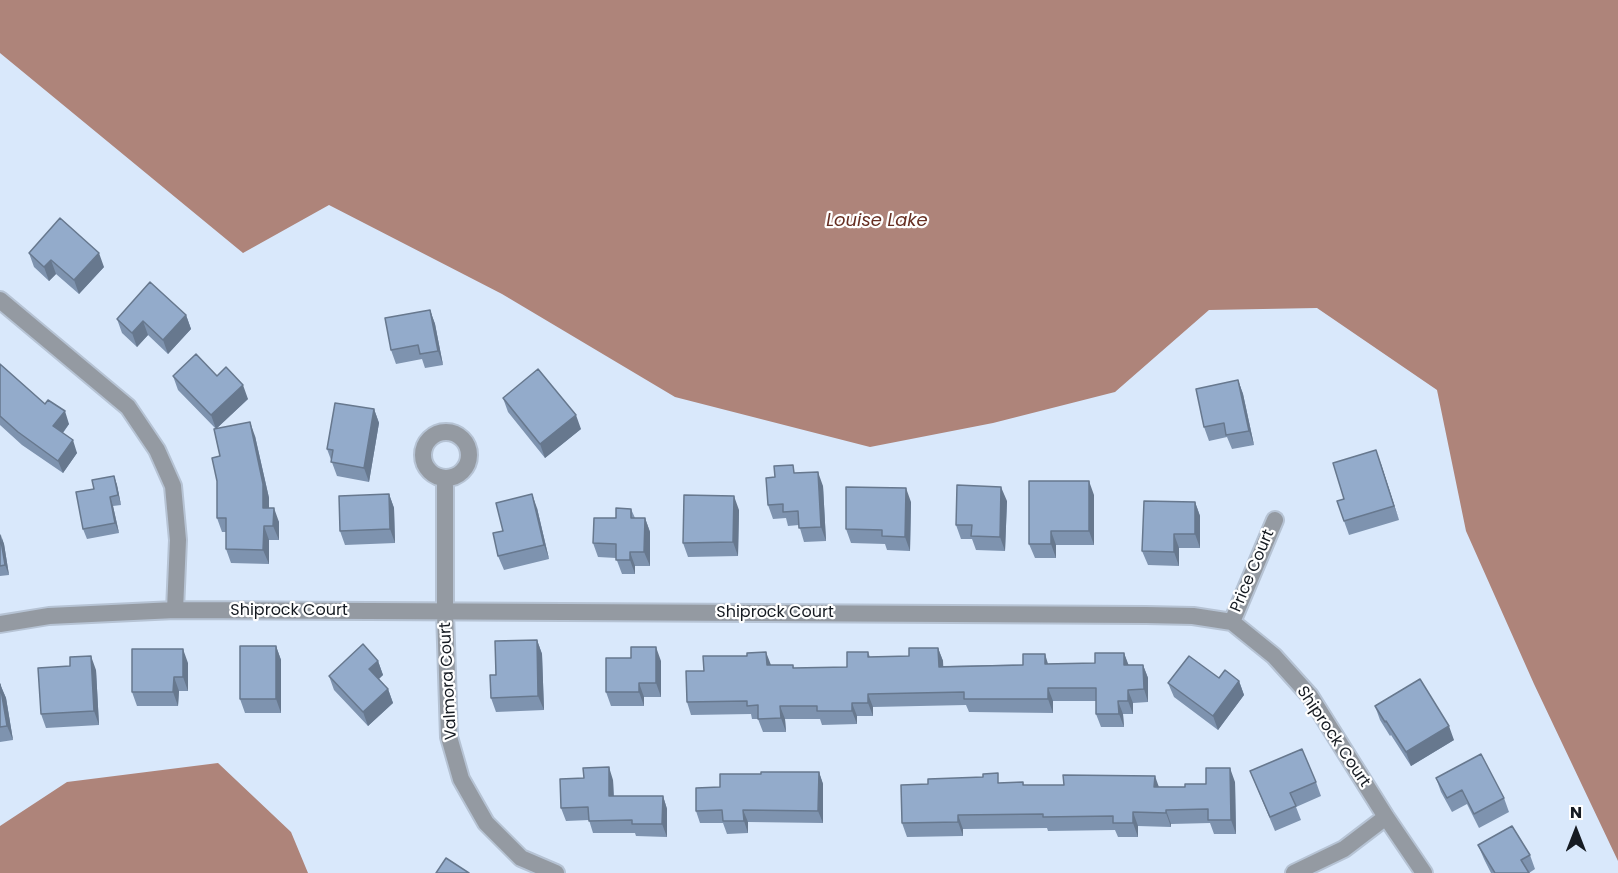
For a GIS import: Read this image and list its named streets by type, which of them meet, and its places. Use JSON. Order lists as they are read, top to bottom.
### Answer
{
  "streets": {
    "street": ["Price Court", "Shiprock Court", "Valmora Court"]
  },
  "crossings": [
    ["Price Court", "Shiprock Court"],
    ["Shiprock Court", "Valmora Court"]
  ],
  "water": ["Louise Lake"],
  "north": "top"
}
